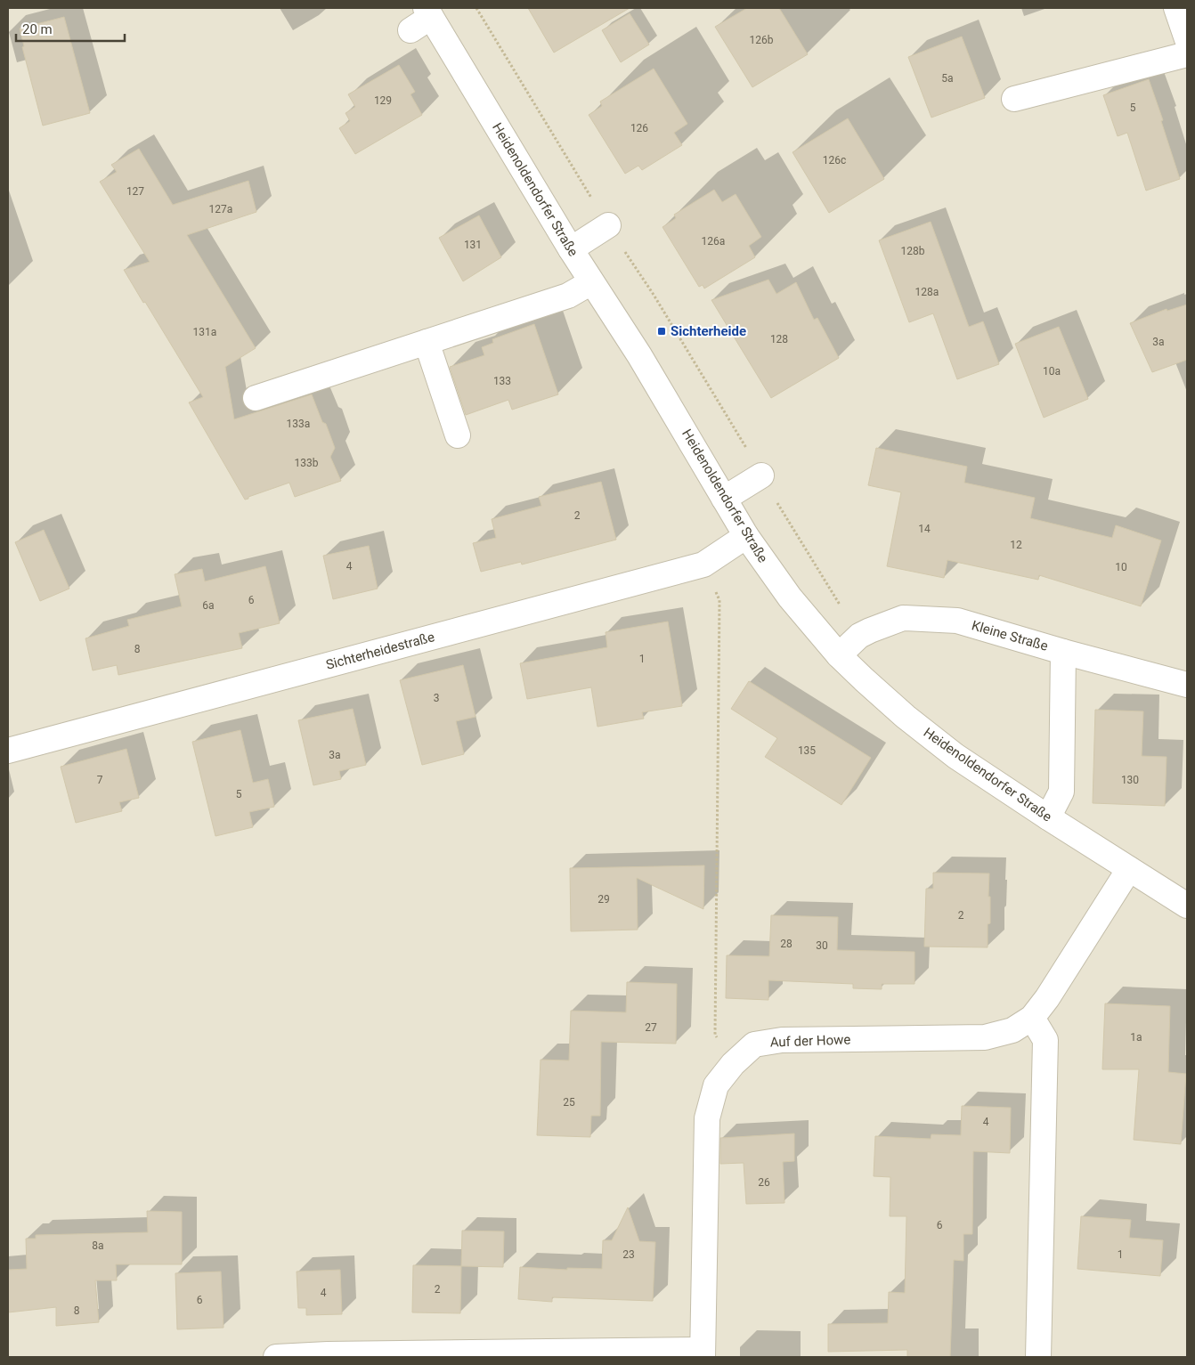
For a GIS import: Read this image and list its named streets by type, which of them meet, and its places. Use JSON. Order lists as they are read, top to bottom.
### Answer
{
  "streets": {
    "street": [
      "Heidenoldendorfer Straße",
      "Kleine Straße",
      "Sichterheidestraße",
      "Auf der Howe"
    ]
  },
  "crossings": [
    ["Heidenoldendorfer Straße", "Kleine Straße"],
    ["Heidenoldendorfer Straße", "Sichterheidestraße"],
    ["Heidenoldendorfer Straße", "Auf der Howe"]
  ],
  "places": {
    "transit": ["Sichterheide"]
  },
  "house_numbers": [
    "126b",
    "5a",
    "129",
    "5",
    "126",
    "126c",
    "127",
    "127a",
    "126a",
    "131",
    "128b",
    "128a",
    "131a",
    "128",
    "3a",
    "10a",
    "133",
    "133a",
    "133b",
    "2",
    "14",
    "12",
    "4",
    "10",
    "6",
    "6a",
    "8",
    "1",
    "3",
    "135",
    "3a",
    "7",
    "130",
    "5",
    "29",
    "2",
    "28",
    "30",
    "27",
    "1a",
    "25",
    "4",
    "26",
    "6",
    "8a",
    "23",
    "1",
    "2",
    "4",
    "6",
    "8"
  ],
  "scale_bar": "20 m"
}
